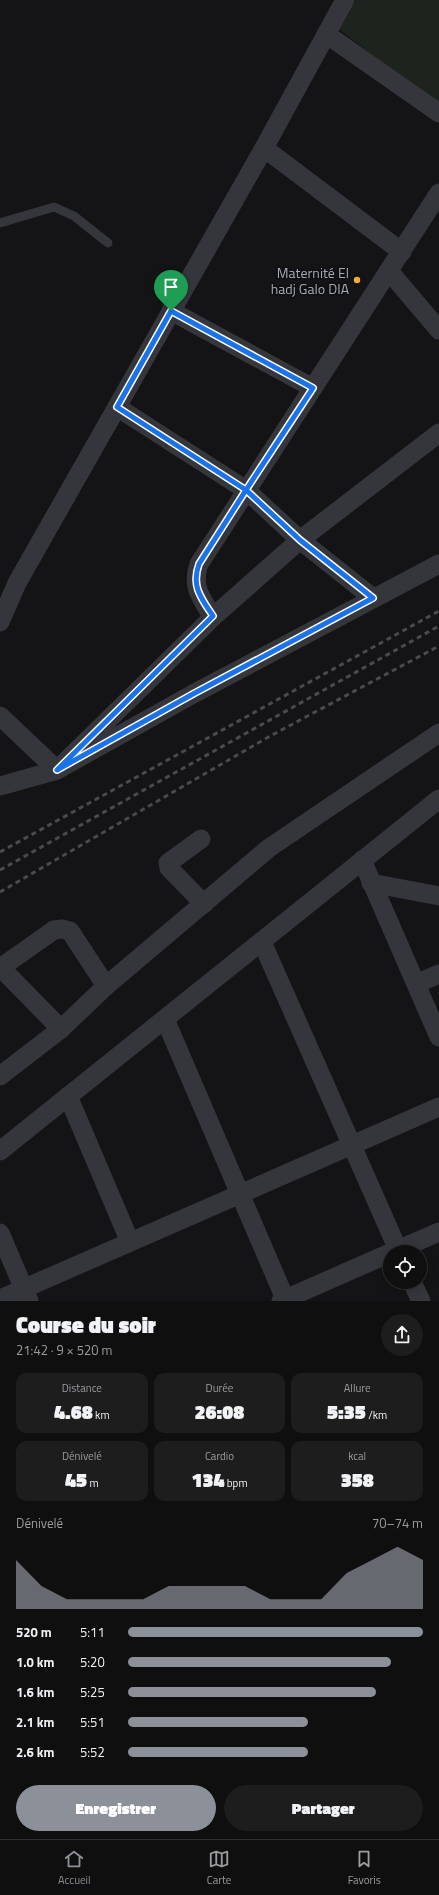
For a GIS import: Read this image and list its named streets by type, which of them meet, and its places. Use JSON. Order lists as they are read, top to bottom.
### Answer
{
  "places": ["Maternité El hadj Galo DIA"],
  "page": {
    "heading": ["Course du soir", "21:42 · 9 × 520 m"],
    "stats": [
      ["Distance", "4.68 km"],
      ["Durée", "26:08"],
      ["Allure", "5:35 /km"],
      ["Dénivelé", "45 m"],
      ["Cardio", "134 bpm"],
      ["kcal", "358"]
    ],
    "chart": ["Dénivelé", "70–74 m"],
    "list": [
      {
        "name": "520 m",
        "note": "5:11"
      },
      {
        "name": "1.0 km",
        "note": "5:20"
      },
      {
        "name": "1.6 km",
        "note": "5:25"
      },
      {
        "name": "2.1 km",
        "note": "5:51"
      },
      {
        "name": "2.6 km",
        "note": "5:52"
      }
    ],
    "buttons": ["Enregistrer", "Partager"],
    "tabs": ["Accueil", "Carte", "Favoris"]
  }
}
